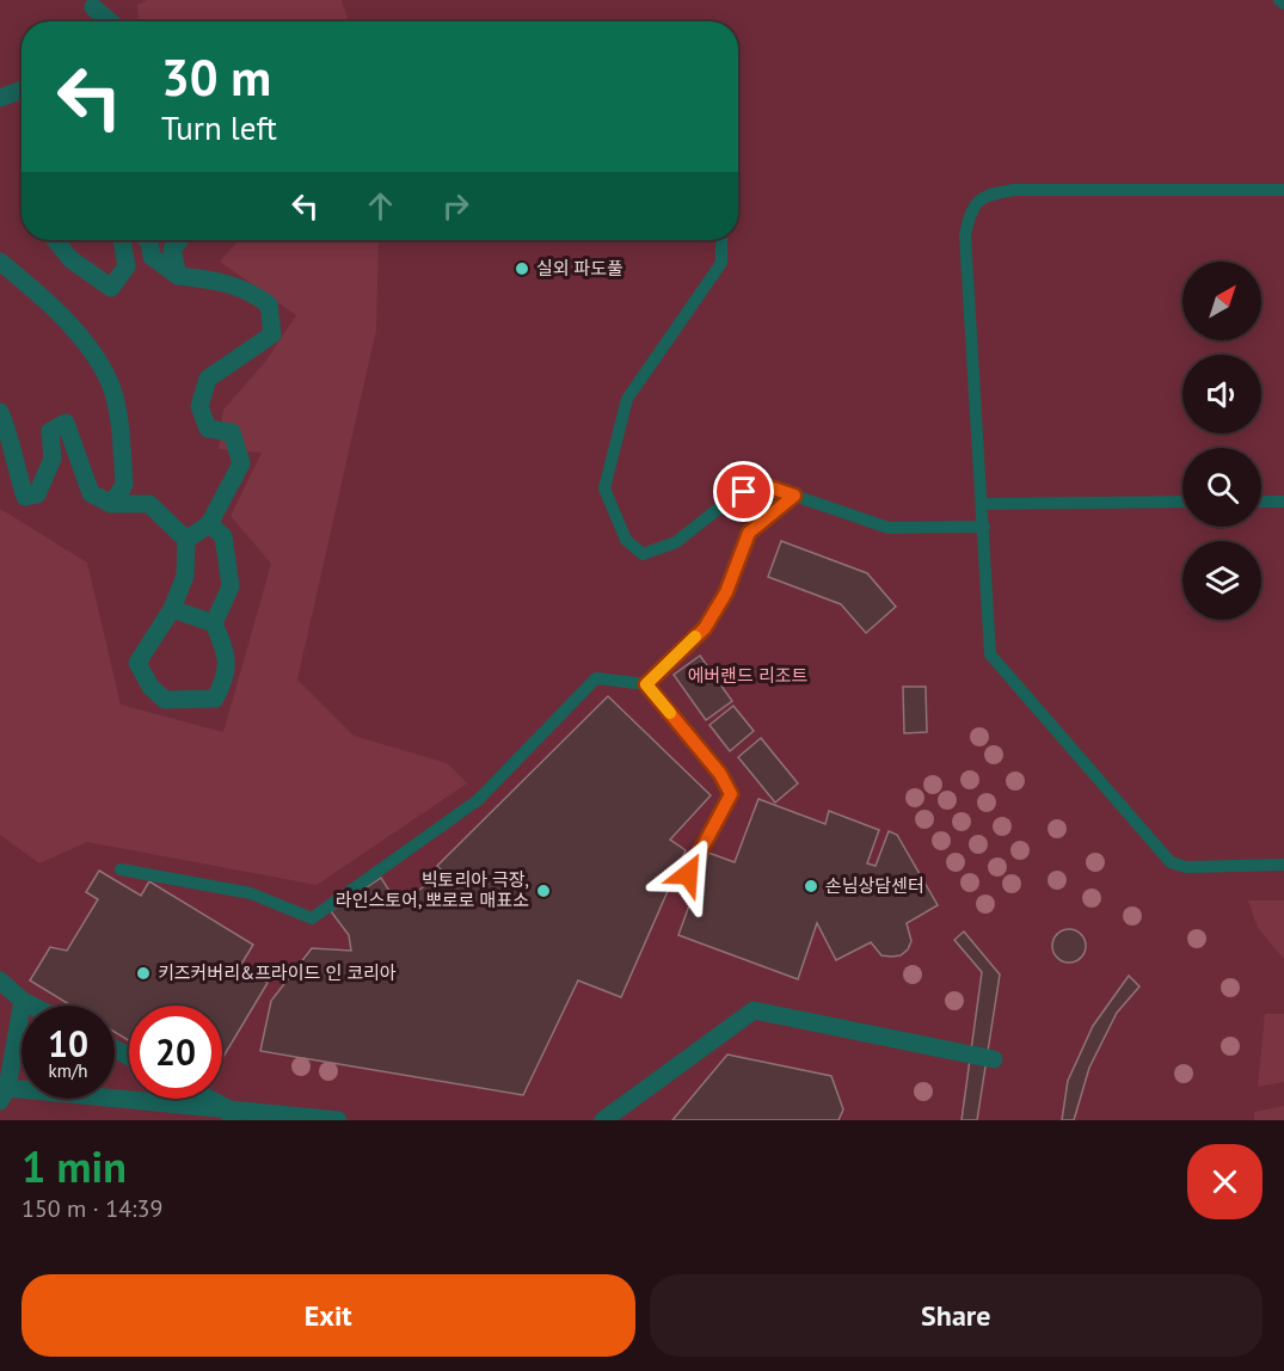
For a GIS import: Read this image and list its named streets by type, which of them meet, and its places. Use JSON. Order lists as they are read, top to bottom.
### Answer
{
  "parks": ["에버랜드 리조트"],
  "places": [
    "실외 파도풀",
    "손님상담센터",
    "빅토리아 극장, 라인스토어, 뽀로로 매표소",
    "키즈커버리&프라이드 인 코리아"
  ],
  "north": "top right",
  "page": {
    "turn": ["30 m", "Turn left"],
    "speed": "10 km/h",
    "limit": "20",
    "heading": ["1 min", "150 m · 14:39"],
    "buttons": ["Exit", "Share"]
  }
}
